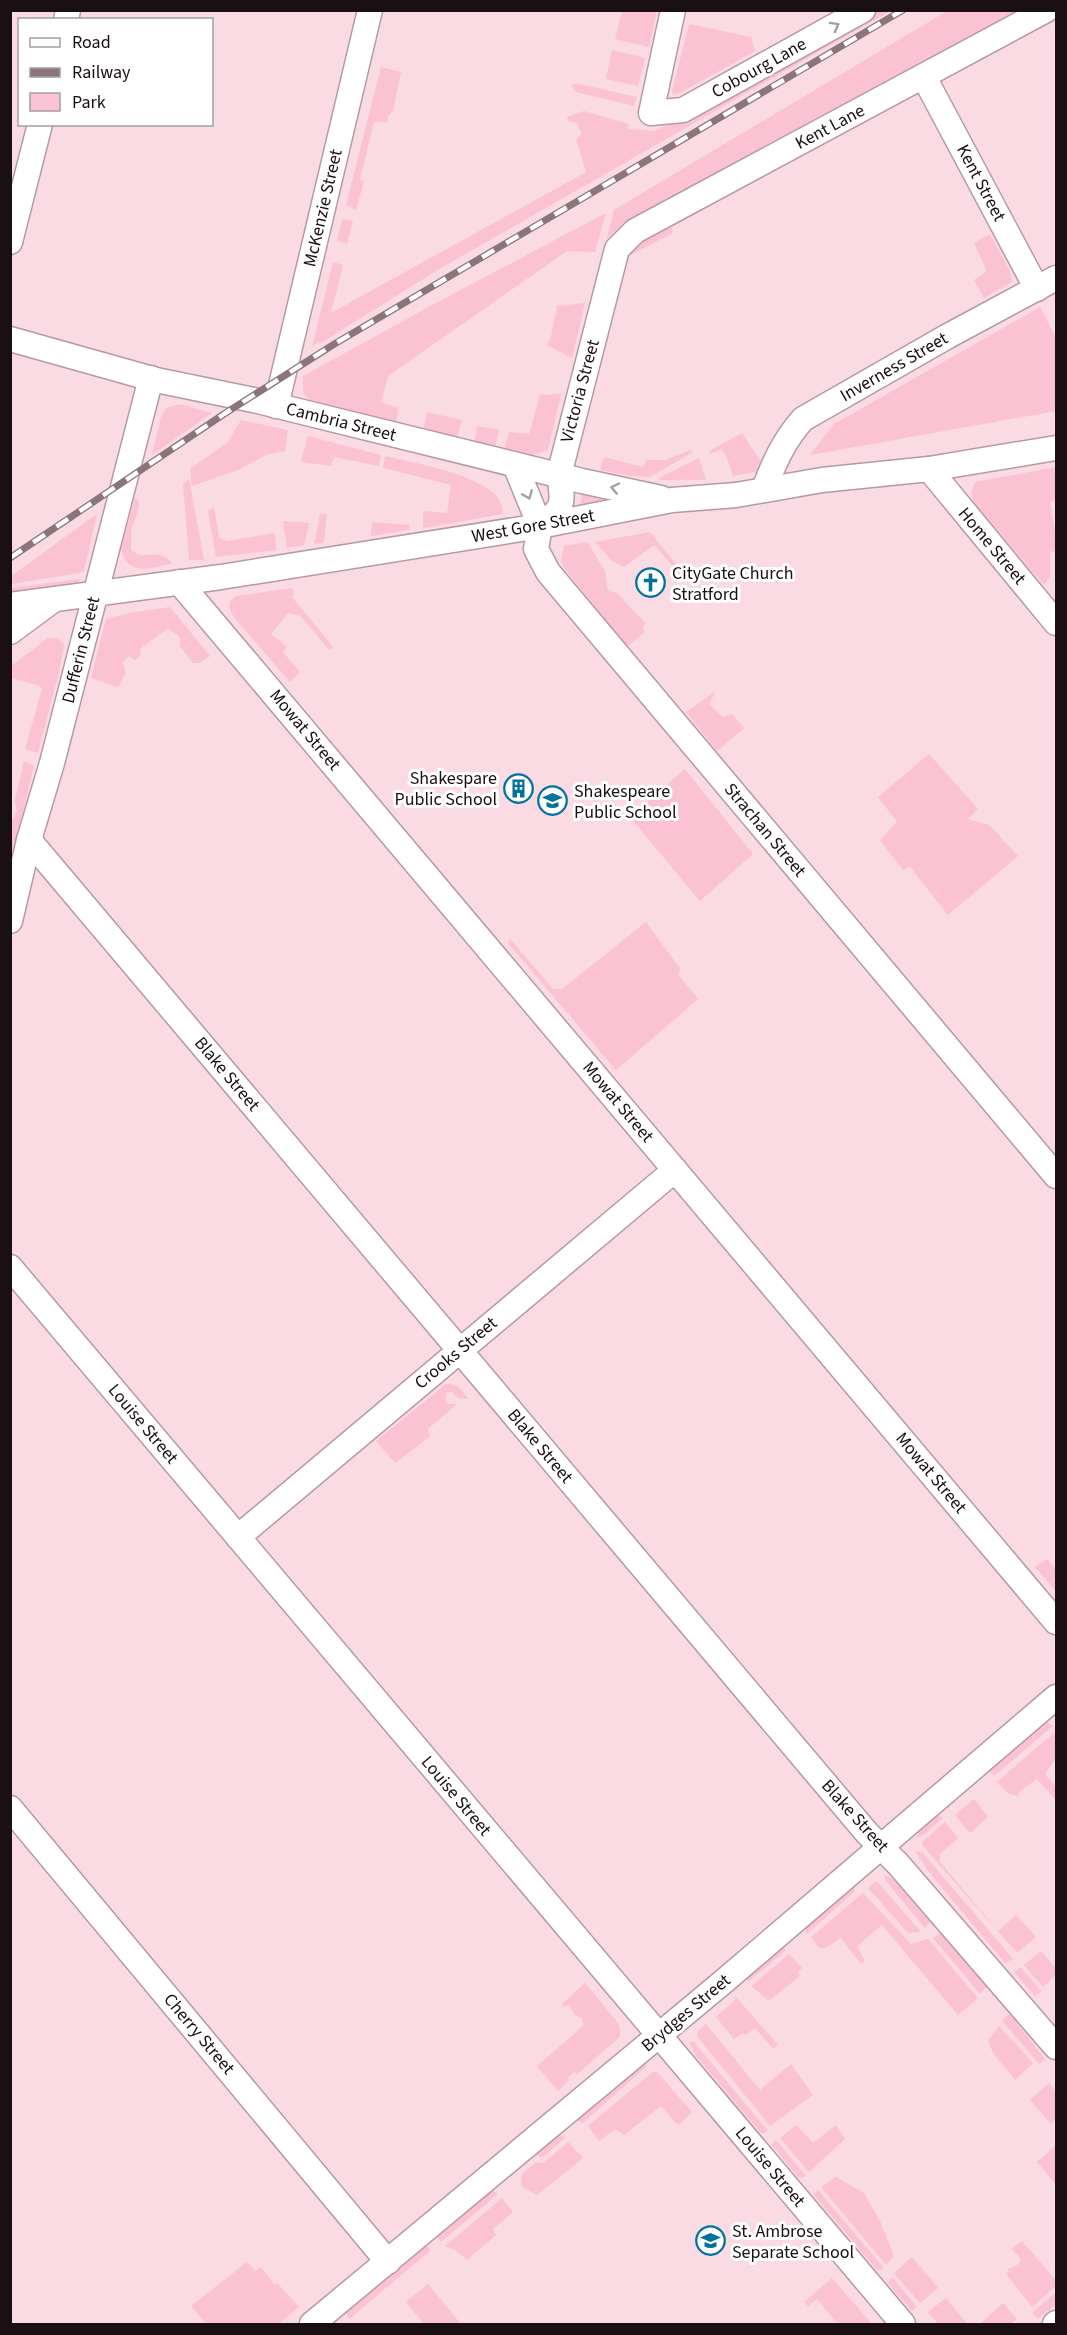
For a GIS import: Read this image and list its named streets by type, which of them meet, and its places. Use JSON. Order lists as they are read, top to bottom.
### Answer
{
  "streets": {
    "street": [
      "Cobourg Lane",
      "Kent Lane",
      "Kent Street",
      "McKenzie Street",
      "Inverness Street",
      "Victoria Street",
      "Cambria Street",
      "West Gore Street",
      "Home Street",
      "Dufferin Street",
      "Mowat Street",
      "Strachan Street",
      "Blake Street",
      "Crooks Street",
      "Louise Street",
      "Brydges Street",
      "Cherry Street"
    ]
  },
  "crossings": [
    ["Kent Lane", "Kent Street"],
    ["Kent Lane", "Victoria Street"],
    ["Kent Street", "Inverness Street"],
    ["McKenzie Street", "Cambria Street"],
    ["Inverness Street", "West Gore Street"],
    ["Victoria Street", "Cambria Street"],
    ["Victoria Street", "West Gore Street"],
    ["Victoria Street", "Strachan Street"],
    ["Cambria Street", "West Gore Street"],
    ["Cambria Street", "Dufferin Street"],
    ["Cambria Street", "Strachan Street"],
    ["West Gore Street", "Home Street"],
    ["West Gore Street", "Dufferin Street"],
    ["West Gore Street", "Mowat Street"],
    ["West Gore Street", "Strachan Street"],
    ["Dufferin Street", "Blake Street"],
    ["Mowat Street", "Crooks Street"],
    ["Blake Street", "Crooks Street"],
    ["Blake Street", "Brydges Street"],
    ["Crooks Street", "Louise Street"],
    ["Louise Street", "Brydges Street"],
    ["Brydges Street", "Cherry Street"]
  ],
  "places": {
    "church": ["CityGate Church Stratford"],
    "building": ["Shakespare Public School"],
    "school or university": ["Shakespeare Public School", "St. Ambrose Separate School"]
  },
  "legend": ["Road", "Railway", "Park"]
}
